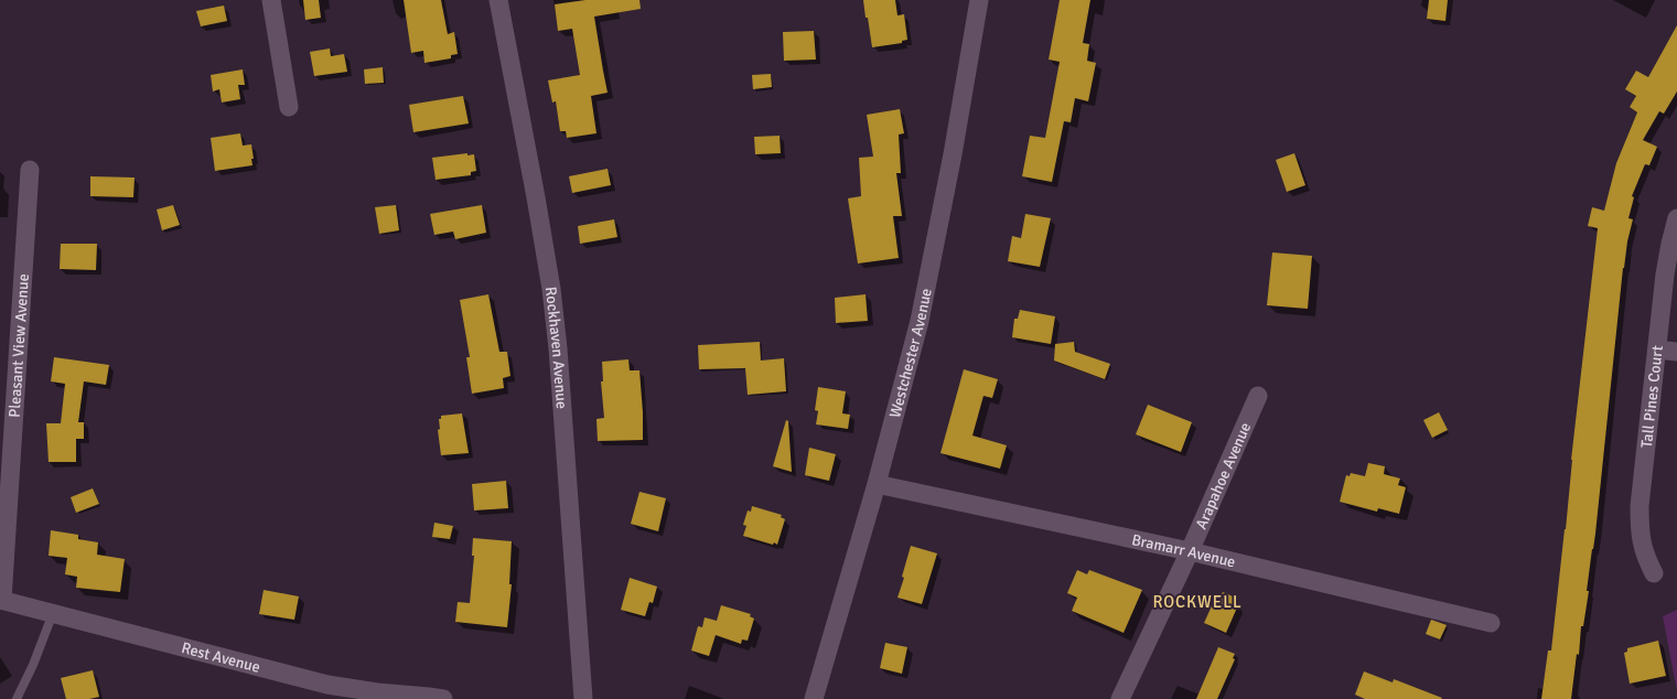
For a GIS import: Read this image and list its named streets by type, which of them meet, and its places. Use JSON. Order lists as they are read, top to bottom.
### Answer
{
  "streets": {
    "street": [
      "Pleasant View Avenue",
      "Rockhaven Avenue",
      "Westchester Avenue",
      "Tall Pines Court",
      "Arapahoe Avenue",
      "Bramarr Avenue",
      "Rest Avenue"
    ]
  },
  "crossings": [
    ["Pleasant View Avenue", "Rest Avenue"],
    ["Westchester Avenue", "Bramarr Avenue"],
    ["Arapahoe Avenue", "Bramarr Avenue"]
  ],
  "districts": ["ROCKWELL"]
}
